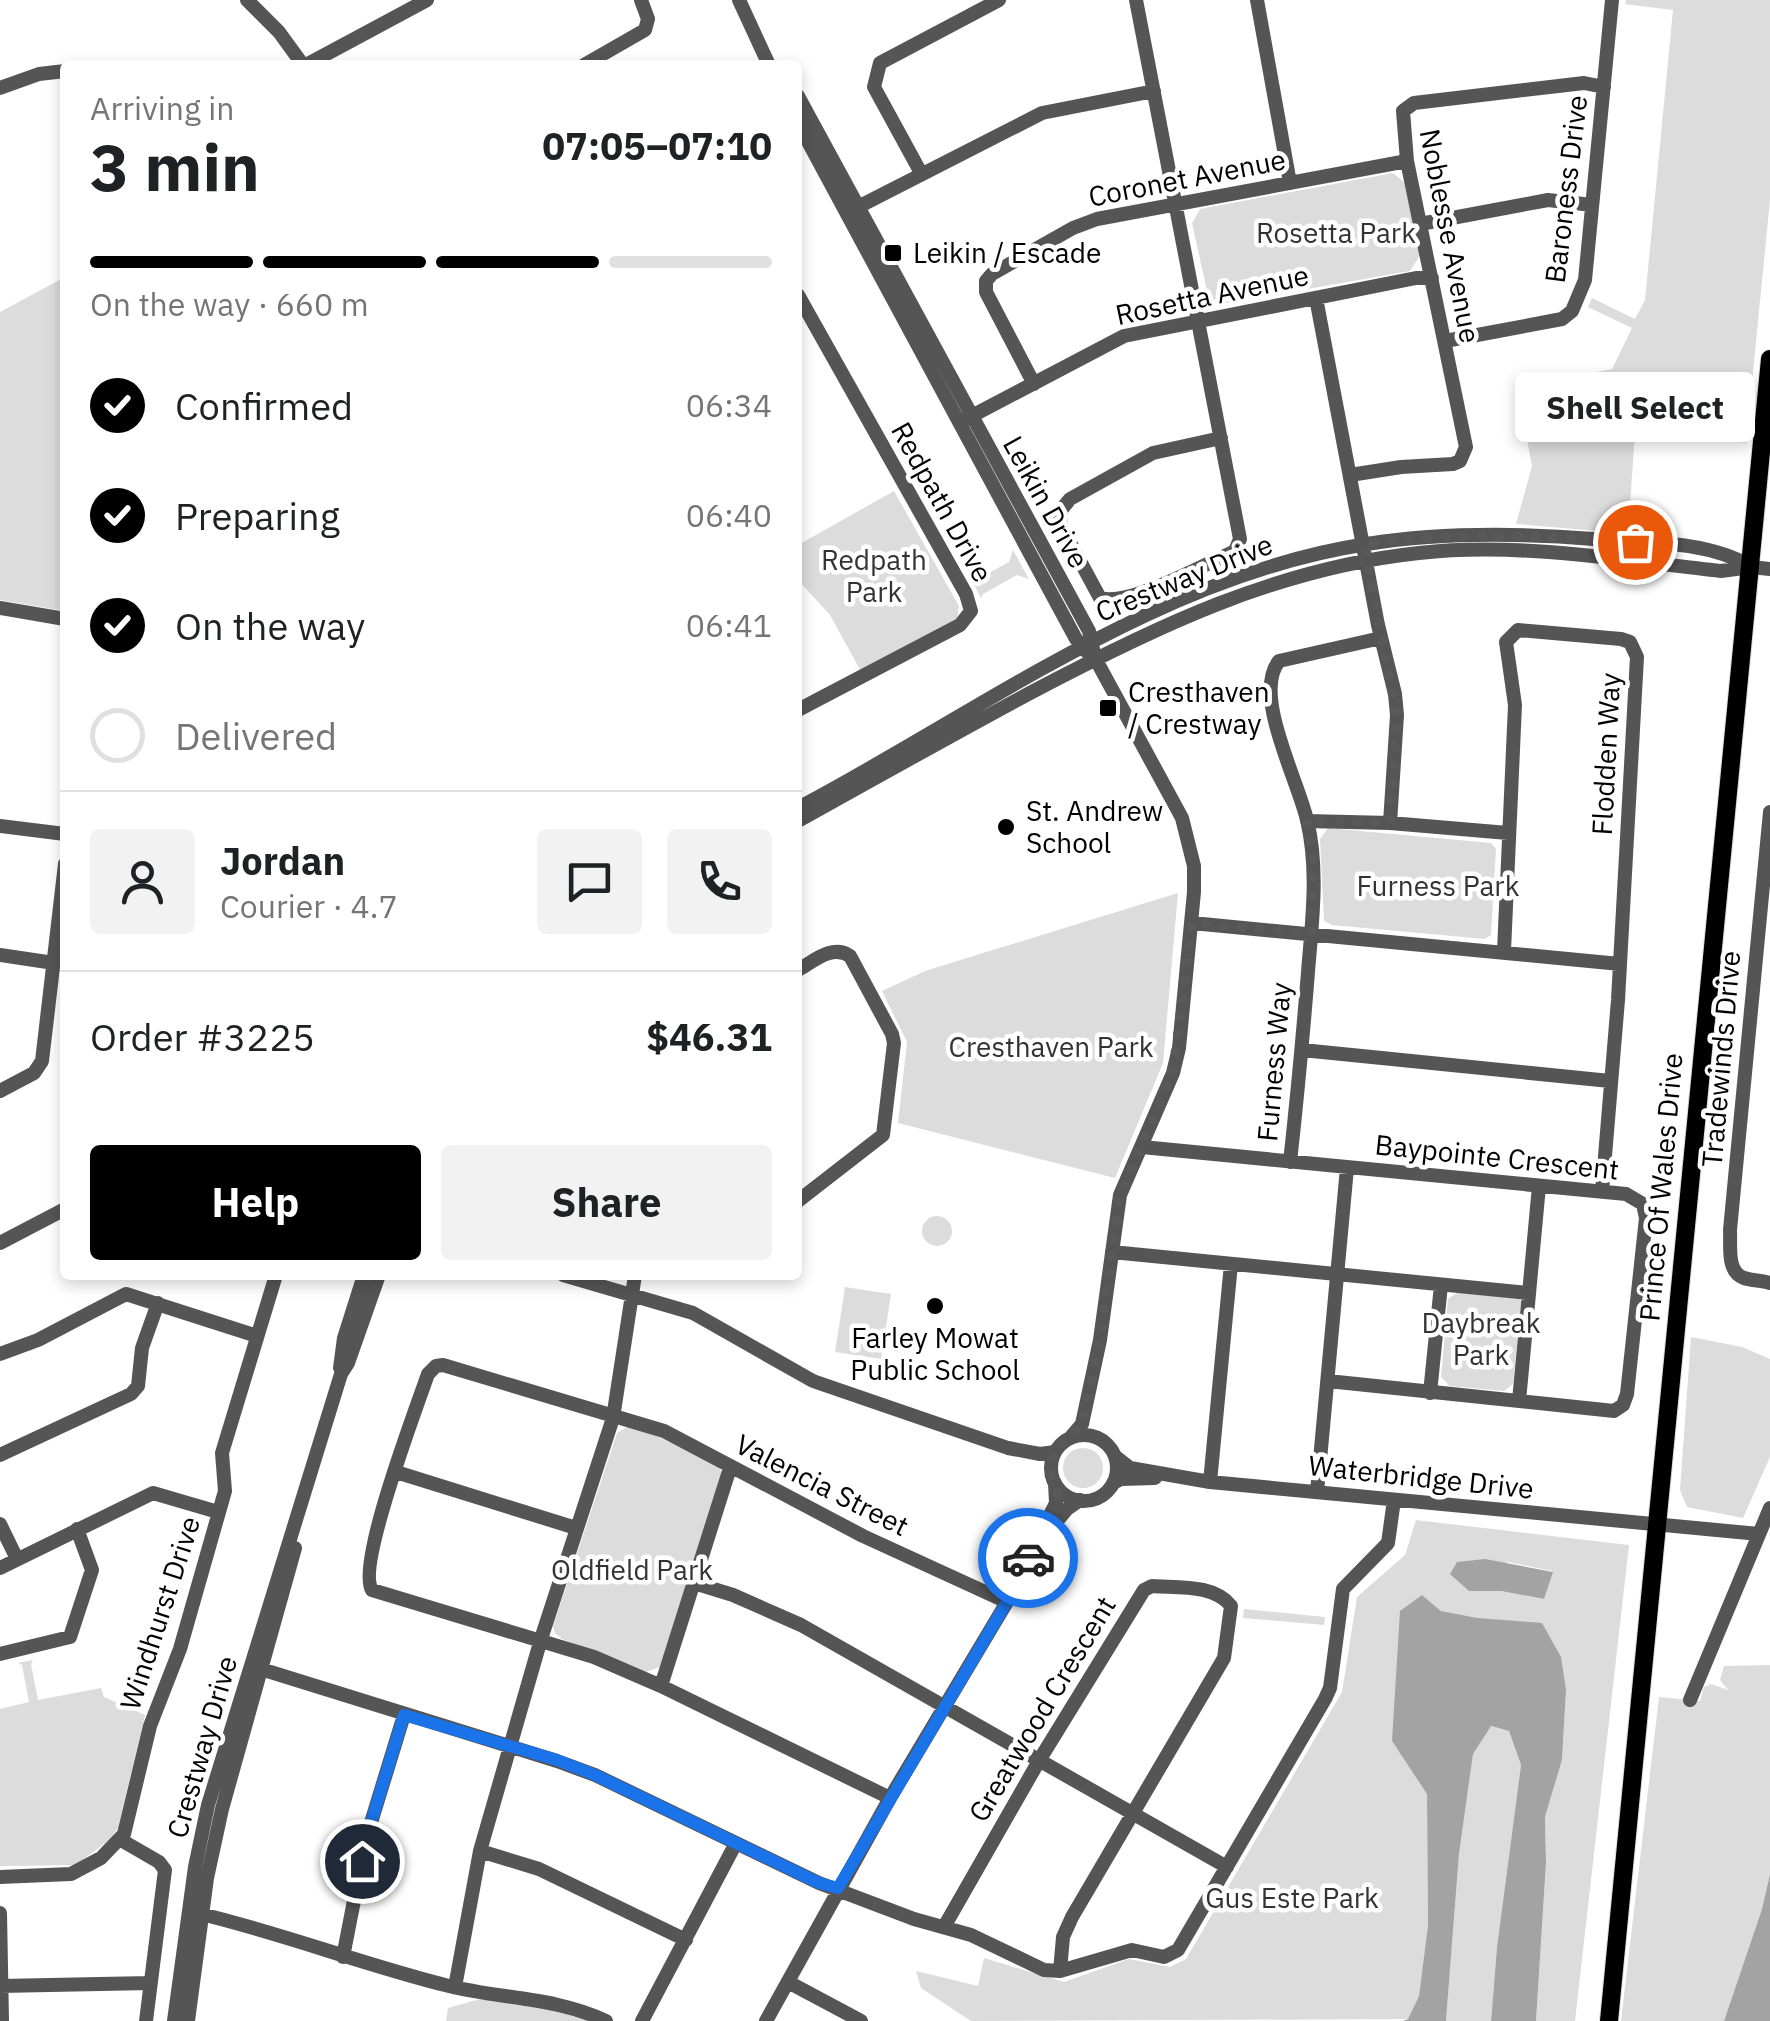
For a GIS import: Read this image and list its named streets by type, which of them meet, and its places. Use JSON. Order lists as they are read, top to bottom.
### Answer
{
  "streets": {
    "main road": ["Prince Of Wales Drive"],
    "street": [
      "Coronet Avenue",
      "Baroness Drive",
      "Noblesse Avenue",
      "Rosetta Avenue",
      "Redpath Drive",
      "Leikin Drive",
      "Crestway Drive",
      "Flodden Way",
      "Tradewinds Drive",
      "Furness Way",
      "Baypointe Crescent",
      "Waterbridge Drive",
      "Valencia Street",
      "Windhurst Drive",
      "Greatwood Crescent"
    ]
  },
  "crossings": [
    ["Coronet Avenue", "Noblesse Avenue"],
    ["Coronet Avenue", "Rosetta Avenue"],
    ["Baroness Drive", "Noblesse Avenue"],
    ["Noblesse Avenue", "Rosetta Avenue"],
    ["Rosetta Avenue", "Leikin Drive"],
    ["Leikin Drive", "Crestway Drive"],
    ["Crestway Drive", "Prince Of Wales Drive"],
    ["Flodden Way", "Baypointe Crescent"],
    ["Furness Way", "Baypointe Crescent"],
    ["Prince Of Wales Drive", "Waterbridge Drive"]
  ],
  "parks": [
    "Rosetta Park",
    "Redpath Park",
    "Furness Park",
    "Cresthaven Park",
    "Daybreak Park",
    "Oldfield Park",
    "Gus Este Park"
  ],
  "places": {
    "transit": ["Leikin / Escade", "Cresthaven / Crestway"],
    "other": ["Shell Select", "St. Andrew School", "Farley Mowat Public School"]
  },
  "page": {
    "heading": ["3 min", "Arriving in", "07:05–07:10"],
    "panel": [
      "Jordan",
      "Courier · 4.7",
      "Order #3225",
      "$46.31"
    ],
    "bar": "On the way · 660 m",
    "list": [
      ["Confirmed", "06:34"],
      ["Preparing", "06:40"],
      ["On the way", "06:41"],
      "Delivered"
    ],
    "bubble": "Shell Select",
    "buttons": ["Help", "Share"]
  }
}
